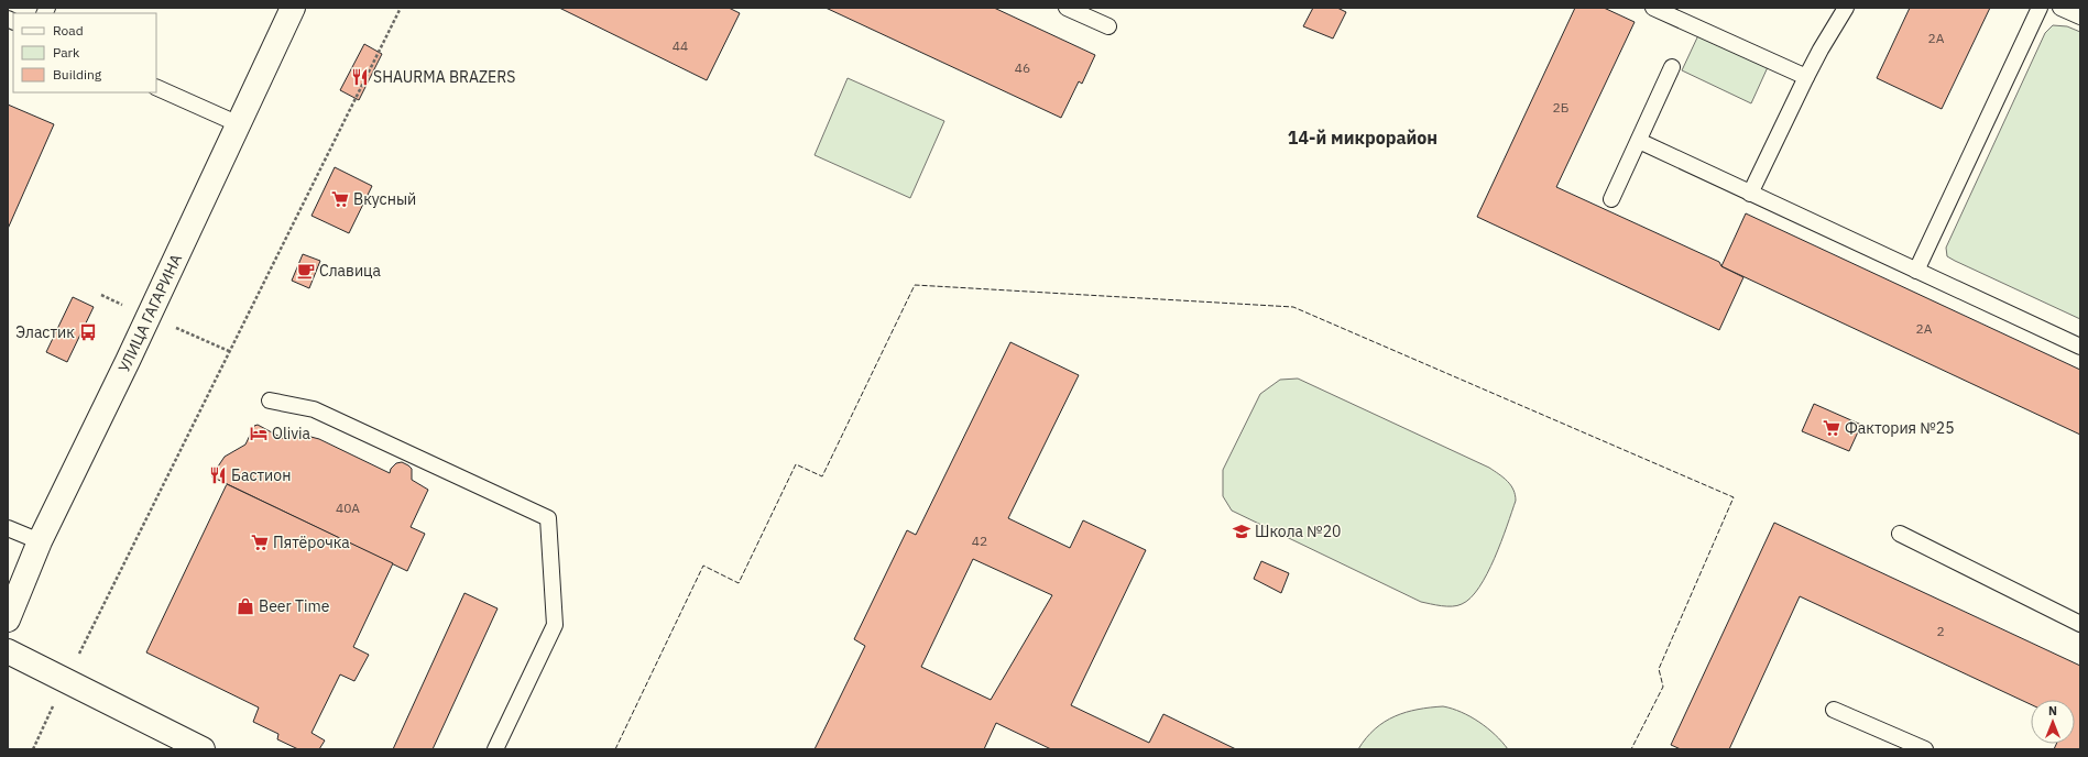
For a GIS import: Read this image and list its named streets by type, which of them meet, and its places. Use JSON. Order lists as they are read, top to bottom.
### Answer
{
  "streets": {
    "main road": ["УЛИЦА ГАГАРИНА"]
  },
  "districts": ["14-й микрорайон"],
  "places": {
    "restaurant": ["SHAURMA BRAZERS", "Бастион"],
    "supermarket": ["Вкусный", "Фактория №25", "Пятёрочка"],
    "cafe": ["Славица"],
    "bus stop": ["Эластик"],
    "hotel": ["Olivia"],
    "school or university": ["Школа №20"],
    "shop": ["Beer Time"]
  },
  "house_numbers": [
    "2А",
    "44",
    "46",
    "2Б",
    "2А",
    "40А",
    "42",
    "2"
  ],
  "legend": ["Road", "Park", "Building"],
  "north": "top"
}
